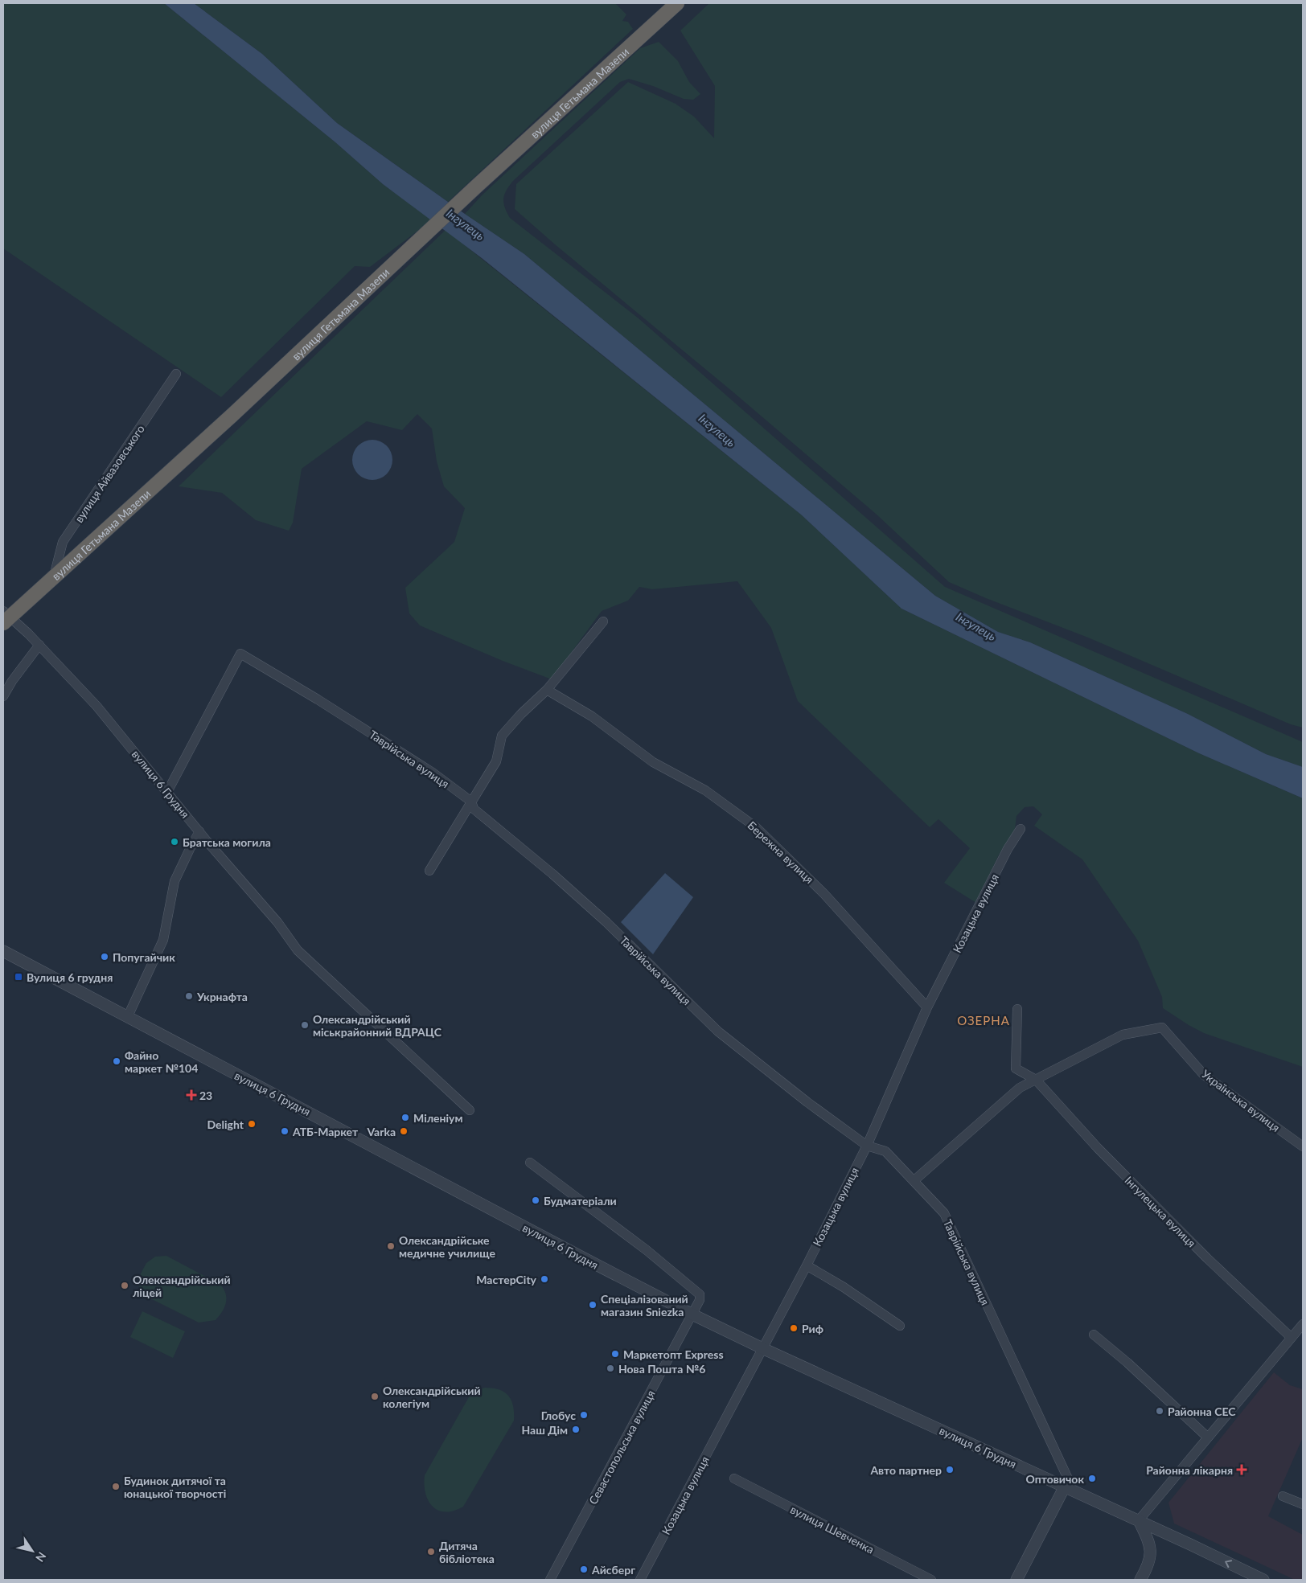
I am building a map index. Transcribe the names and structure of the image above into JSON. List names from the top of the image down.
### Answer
{
  "streets": {
    "highway": ["вулиця Гетьмана Мазепи"],
    "street": [
      "вулиця Айвазовського",
      "Таврійська вулиця",
      "вулиця 6 Грудня",
      "Бережна вулиця",
      "Козацька вулиця",
      "Українська вулиця",
      "Інгулецька вулиця",
      "Севастопольська вулиця",
      "вулиця Шевченка"
    ]
  },
  "crossings": [
    ["вулиця Гетьмана Мазепи", "вулиця Айвазовського"],
    ["вулиця Гетьмана Мазепи", "вулиця 6 Грудня"],
    ["Таврійська вулиця", "вулиця 6 Грудня"],
    ["Таврійська вулиця", "Козацька вулиця"],
    ["Таврійська вулиця", "Українська вулиця"],
    ["вулиця 6 Грудня", "Козацька вулиця"],
    ["вулиця 6 Грудня", "Севастопольська вулиця"],
    ["Бережна вулиця", "Козацька вулиця"],
    ["Українська вулиця", "Інгулецька вулиця"]
  ],
  "districts": ["ОЗЕРНА"],
  "water": ["Інгулець"],
  "places": {
    "other": [
      "Братська могила",
      "Попугайчик",
      "Укрнафта",
      "Олександрійський міськрайонний ВДРАЦС",
      "Файно маркет №104",
      "Міленіум",
      "Delight",
      "АТБ-Маркет",
      "Varka",
      "Будматеріали",
      "Олександрійське медичне училище",
      "МастерCity",
      "Олександрійський ліцей",
      "Спеціалізований магазин Sniezka",
      "Риф",
      "Маркетопт Express",
      "Нова Пошта №6",
      "Олександрійський колегіум",
      "Районна СЕС",
      "Глобус",
      "Наш Дім",
      "Авто партнер",
      "Оптовичок",
      "Будинок дитячої та юнацької творчості",
      "Дитяча бібліотека",
      "Айсберг"
    ],
    "transit": ["Вулиця 6 грудня"],
    "health": ["23", "Районна лікарня"]
  },
  "north": "bottom right"
}
